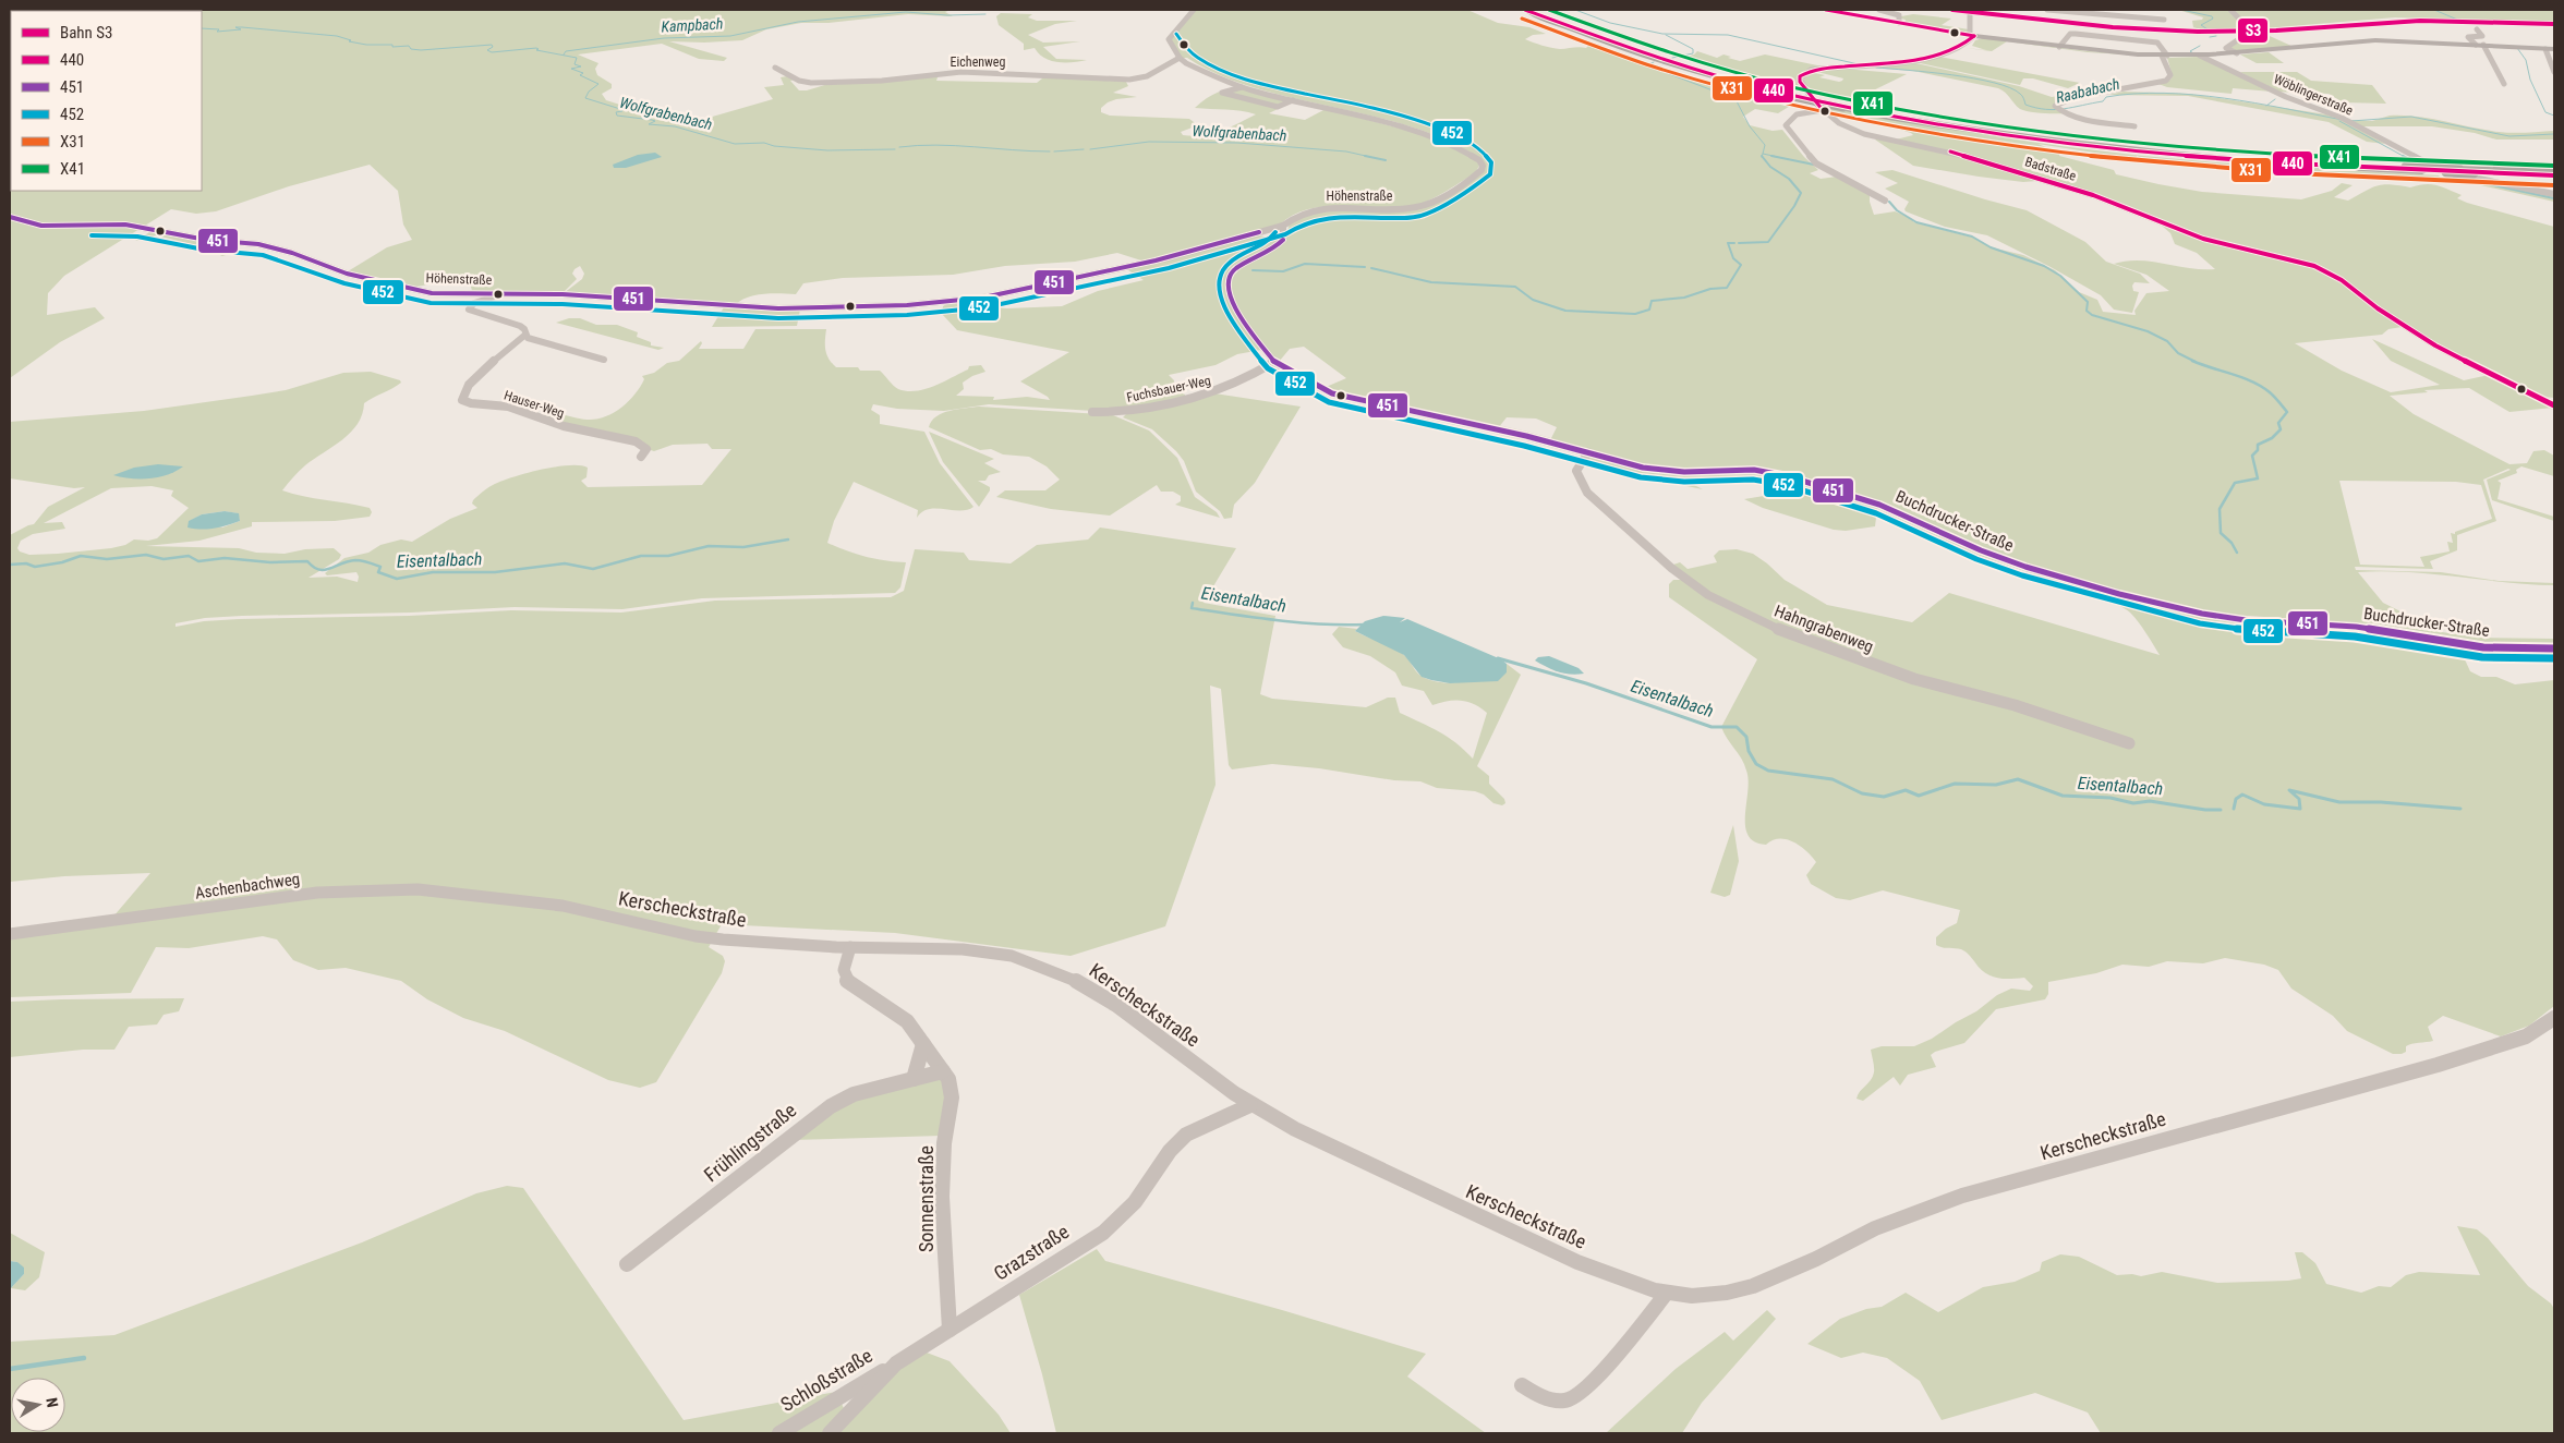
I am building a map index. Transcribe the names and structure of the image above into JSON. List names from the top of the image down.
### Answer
{
  "streets": {
    "street": [
      "Eichenweg",
      "Wöblingerstraße",
      "Badstraße",
      "Höhenstraße",
      "Fuchsbauer-Weg",
      "Hauser-Weg",
      "Buchdrucker-Straße",
      "Hahngrabenweg",
      "Aschenbachweg",
      "Kerscheckstraße",
      "Frühlingstraße",
      "Sonnenstraße",
      "Grazstraße",
      "Schloßstraße"
    ]
  },
  "crossings": [
    ["Eichenweg", "Höhenstraße"],
    ["Fuchsbauer-Weg", "Buchdrucker-Straße"],
    ["Buchdrucker-Straße", "Hahngrabenweg"],
    ["Aschenbachweg", "Kerscheckstraße"],
    ["Kerscheckstraße", "Grazstraße"],
    ["Frühlingstraße", "Sonnenstraße"],
    ["Sonnenstraße", "Grazstraße"],
    ["Grazstraße", "Schloßstraße"]
  ],
  "water": [
    "Kampbach",
    "Raababach",
    "Wolfgrabenbach",
    "Eisentalbach"
  ],
  "lines": [
    "rail line S3",
    "transit line 440",
    "transit line X41",
    "transit line X31",
    "transit line 452",
    "transit line 451"
  ],
  "legend": [
    "Bahn S3",
    "440",
    "451",
    "452",
    "X31",
    "X41"
  ],
  "north": "right"
}
